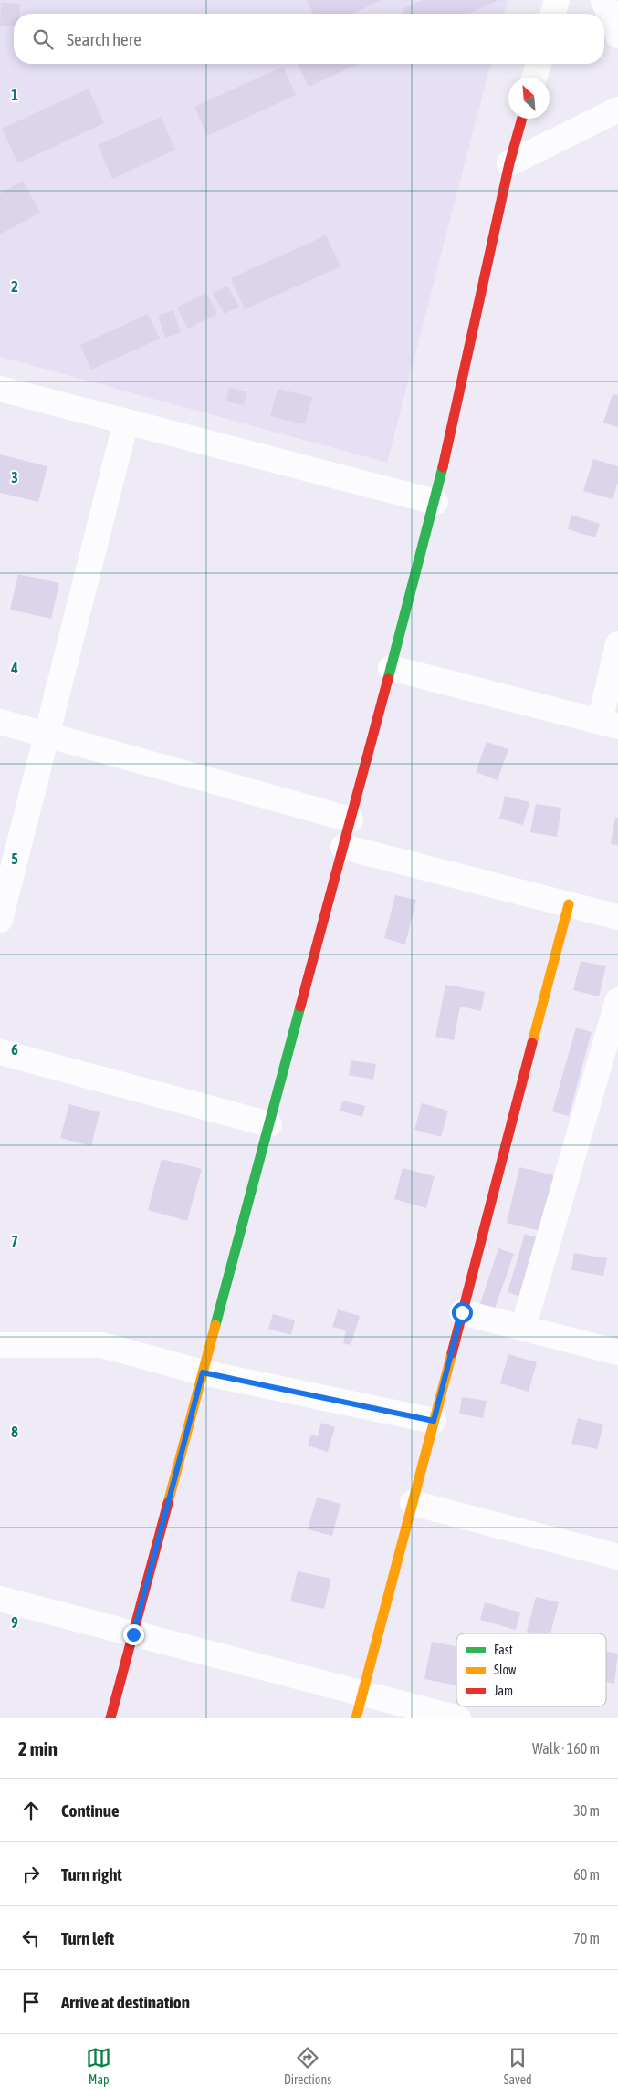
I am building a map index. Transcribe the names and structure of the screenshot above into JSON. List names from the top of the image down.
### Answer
{
  "legend": ["Fast", "Slow", "Jam"],
  "north": "top left",
  "page": {
    "search": "Search here",
    "heading": ["2 min", "Walk · 160 m"],
    "list": [
      ["Continue", "30 m"],
      ["Turn right", "60 m"],
      ["Turn left", "70 m"],
      "Arrive at destination"
    ],
    "nav": ["Map", "Directions", "Saved"]
  },
  "grid": {
    "rows": [
      "1",
      "2",
      "3",
      "4",
      "5",
      "6",
      "7",
      "8",
      "9"
    ]
  }
}
